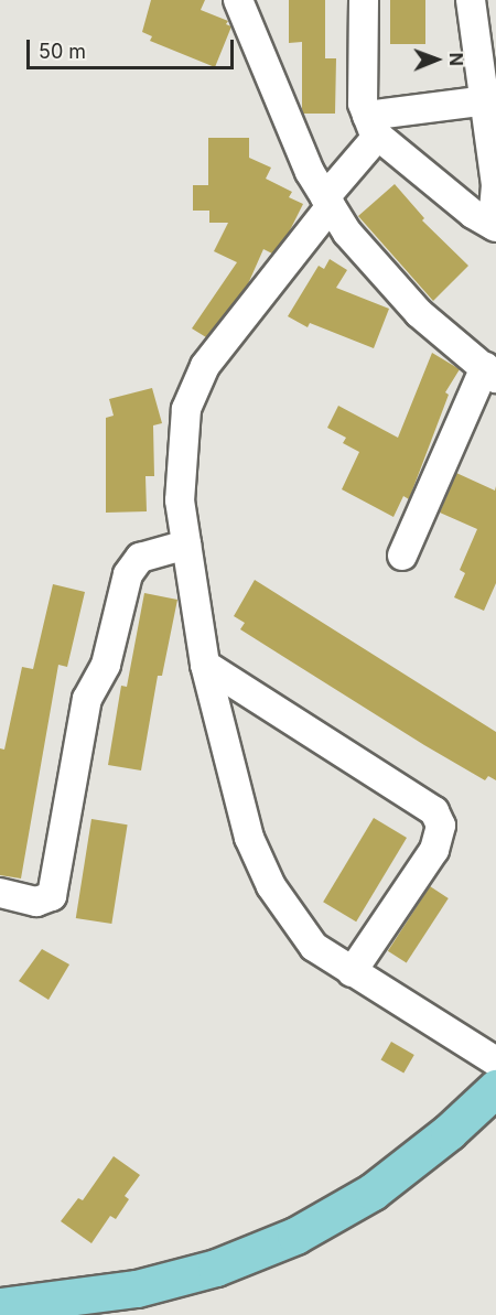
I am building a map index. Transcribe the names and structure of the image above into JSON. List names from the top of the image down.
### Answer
{
  "scale_bar": "50 m",
  "north": "right"
}
